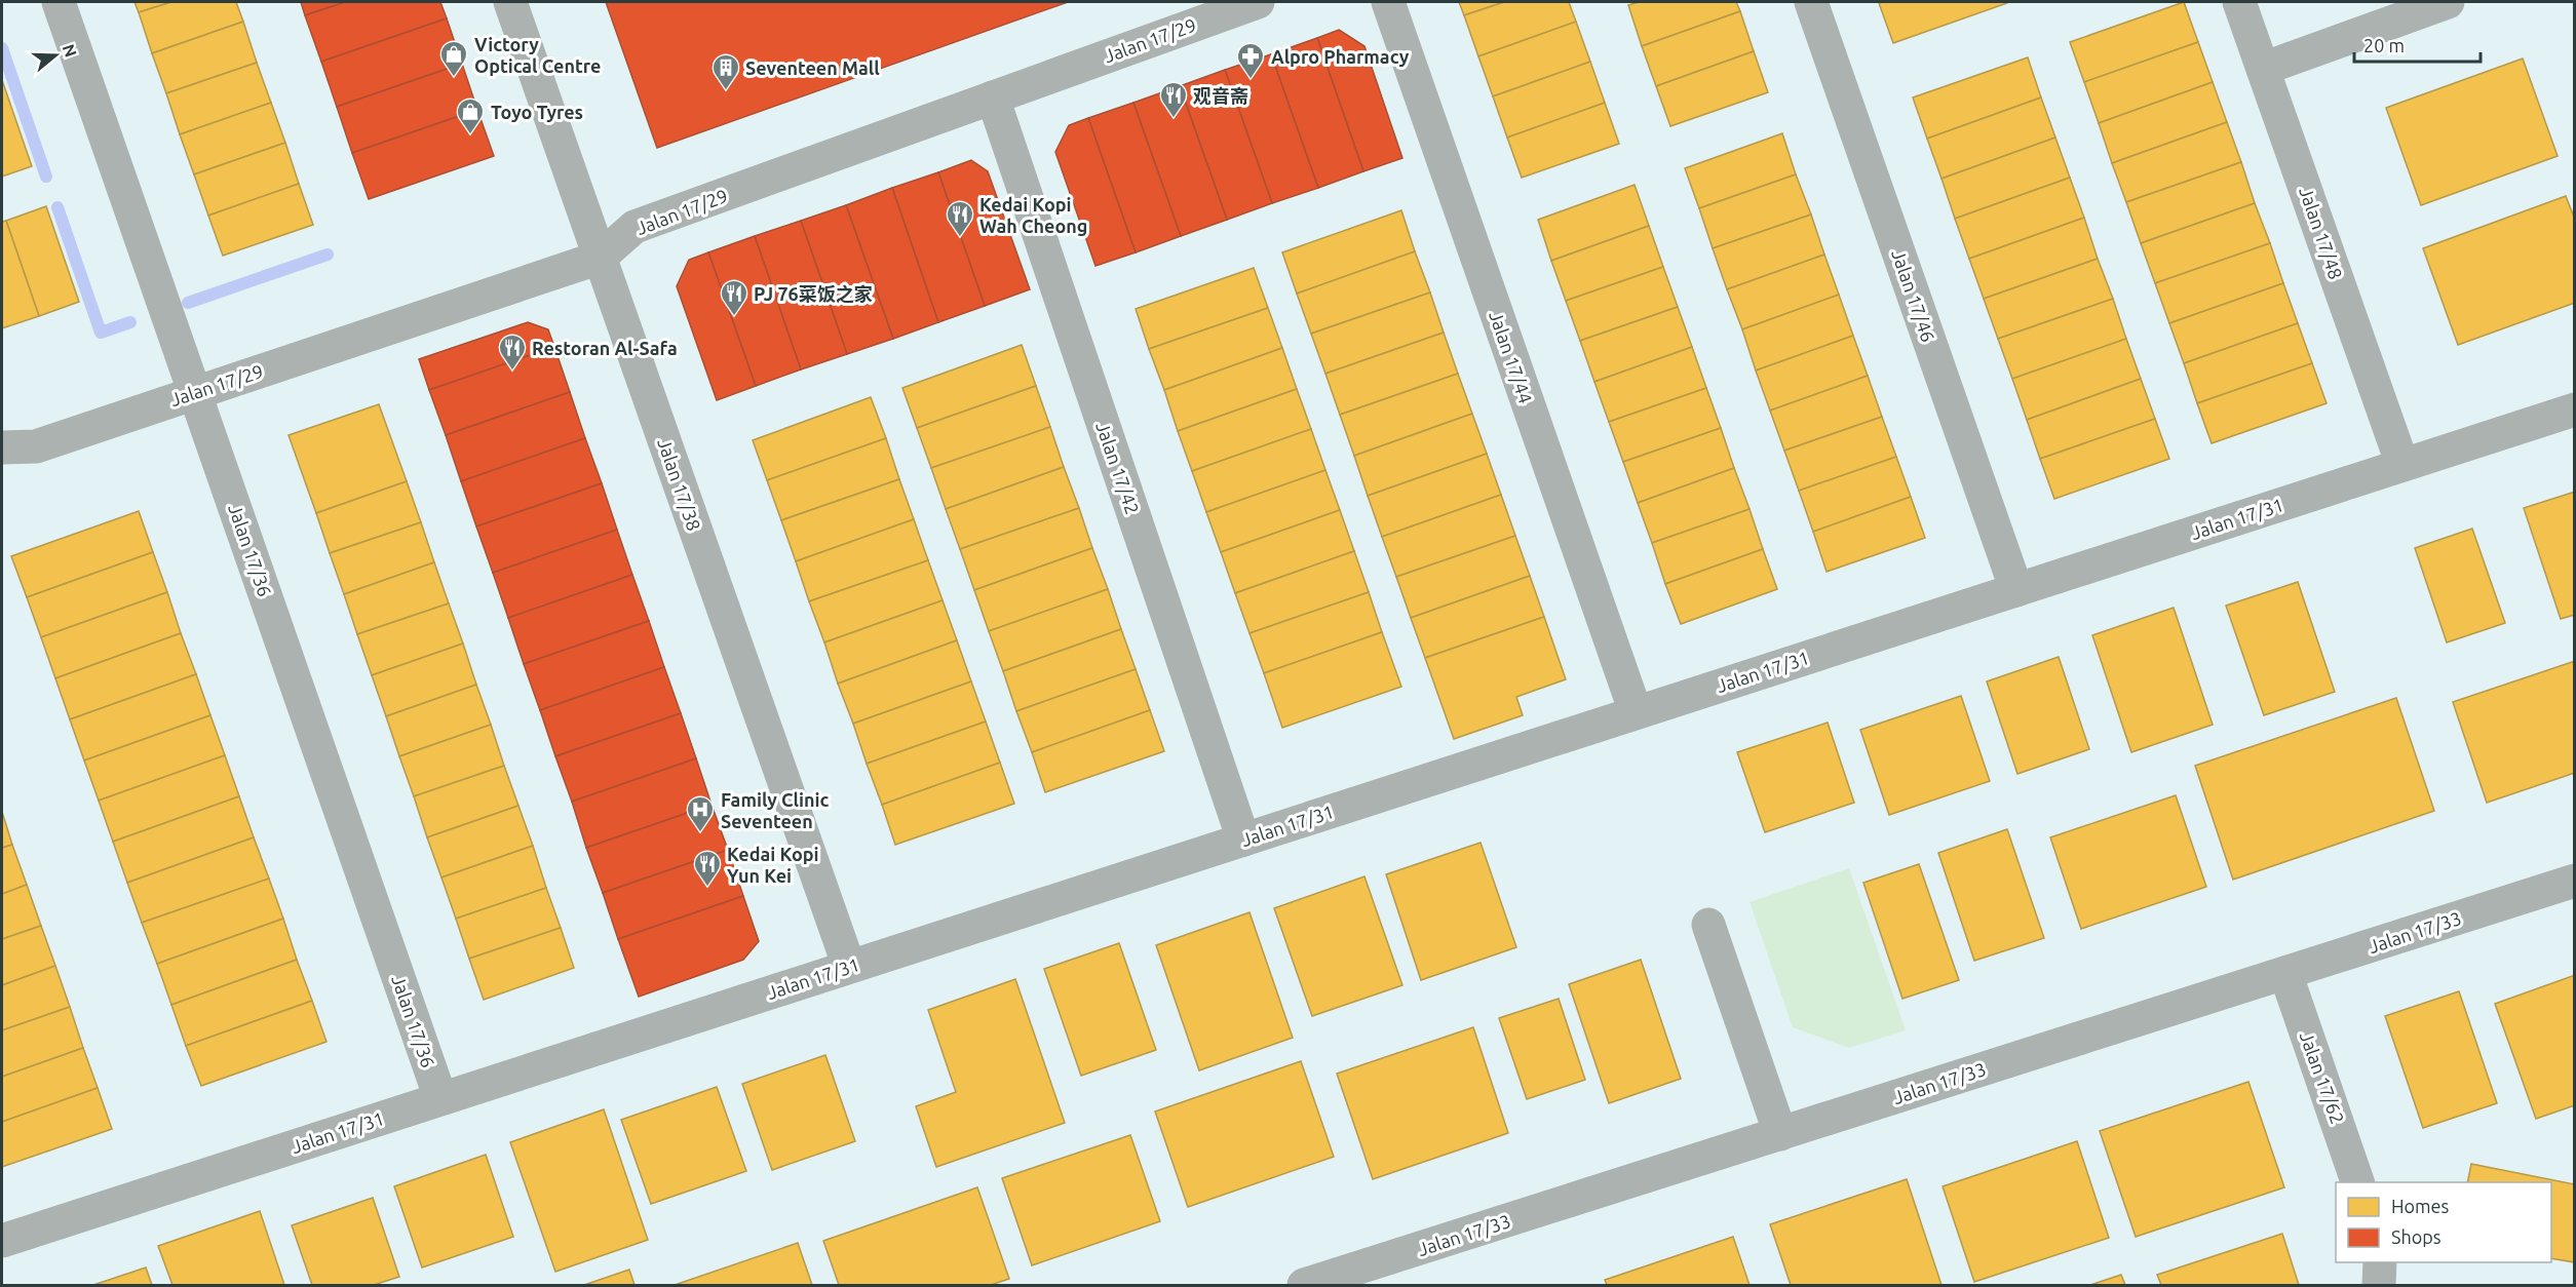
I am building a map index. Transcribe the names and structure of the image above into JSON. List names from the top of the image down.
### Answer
{
  "streets": {
    "street": [
      "Jalan 17/29",
      "Jalan 17/48",
      "Jalan 17/46",
      "Jalan 17/44",
      "Jalan 17/42",
      "Jalan 17/38",
      "Jalan 17/31",
      "Jalan 17/36",
      "Jalan 17/33",
      "Jalan 17/62"
    ]
  },
  "crossings": [
    ["Jalan 17/29", "Jalan 17/42"],
    ["Jalan 17/29", "Jalan 17/38"],
    ["Jalan 17/29", "Jalan 17/36"],
    ["Jalan 17/48", "Jalan 17/31"],
    ["Jalan 17/46", "Jalan 17/31"],
    ["Jalan 17/44", "Jalan 17/31"],
    ["Jalan 17/42", "Jalan 17/31"],
    ["Jalan 17/38", "Jalan 17/31"],
    ["Jalan 17/31", "Jalan 17/36"],
    ["Jalan 17/33", "Jalan 17/62"]
  ],
  "places": {
    "shop": ["Victory Optical Centre", "Toyo Tyres"],
    "pharmacy": ["Alpro Pharmacy"],
    "building": ["Seventeen Mall"],
    "restaurant": [
      "观音斋",
      "Kedai Kopi Wah Cheong",
      "PJ 76菜饭之家",
      "Restoran Al-Safa",
      "Kedai Kopi Yun Kei"
    ],
    "hospital": ["Family Clinic Seventeen"]
  },
  "legend": ["Homes", "Shops"],
  "scale_bar": "20 m",
  "north": "right"
}
